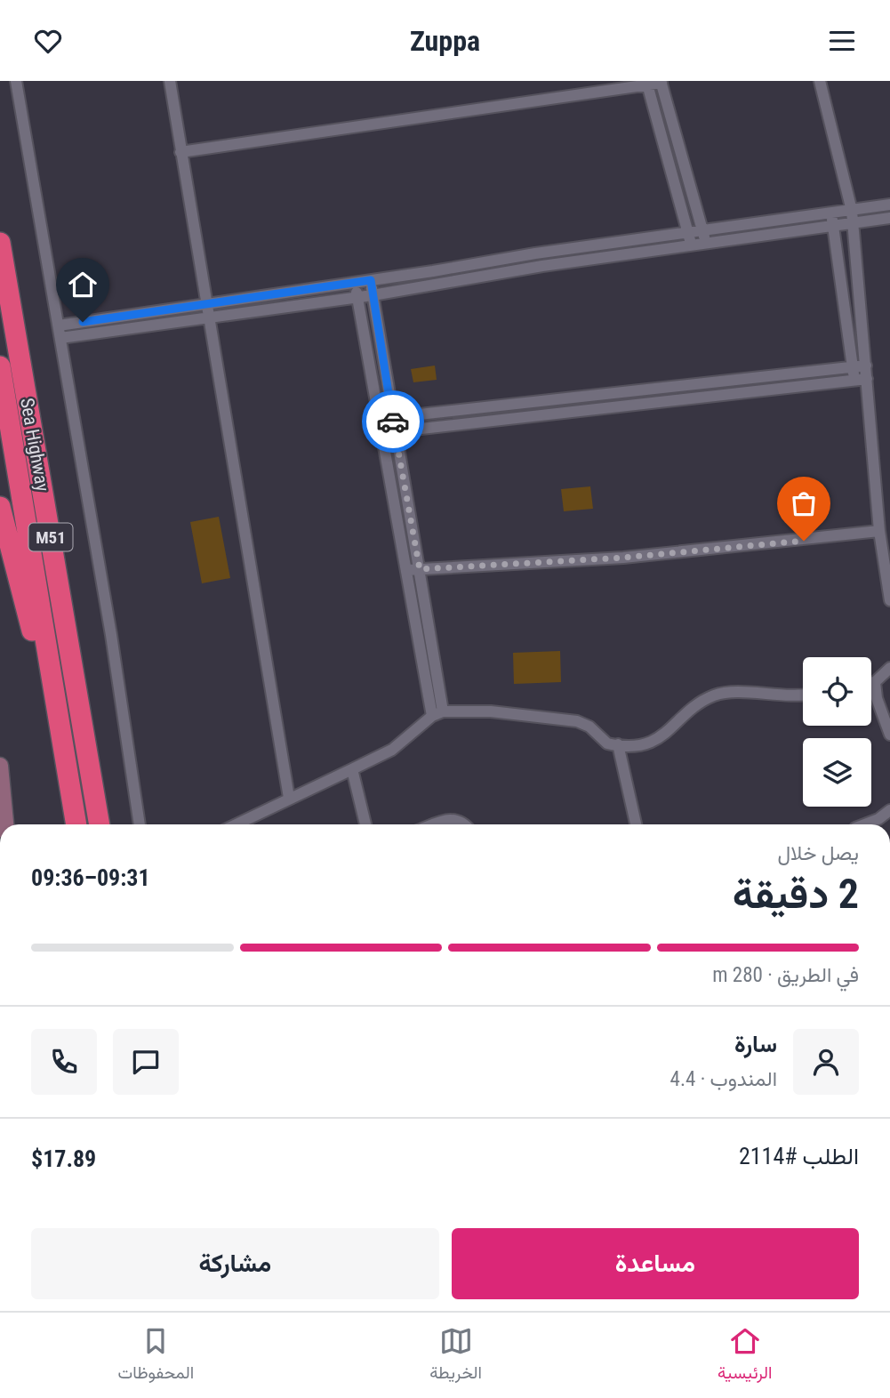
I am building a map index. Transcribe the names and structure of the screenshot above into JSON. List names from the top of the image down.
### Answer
{
  "streets": {
    "highway": ["Sea Highway", "M51"]
  },
  "page": {
    "header": "Zuppa",
    "heading": ["2 دقيقة", "يصل خلال", "09:31–09:36"],
    "panel": [
      "سارة",
      "المندوب · 4.4",
      "الطلب #2114",
      "$17.89"
    ],
    "bar": "في الطريق · 280 m",
    "buttons": ["مساعدة", "مشاركة"],
    "tabs": ["الرئيسية", "الخريطة", "المحفوظات"]
  }
}
